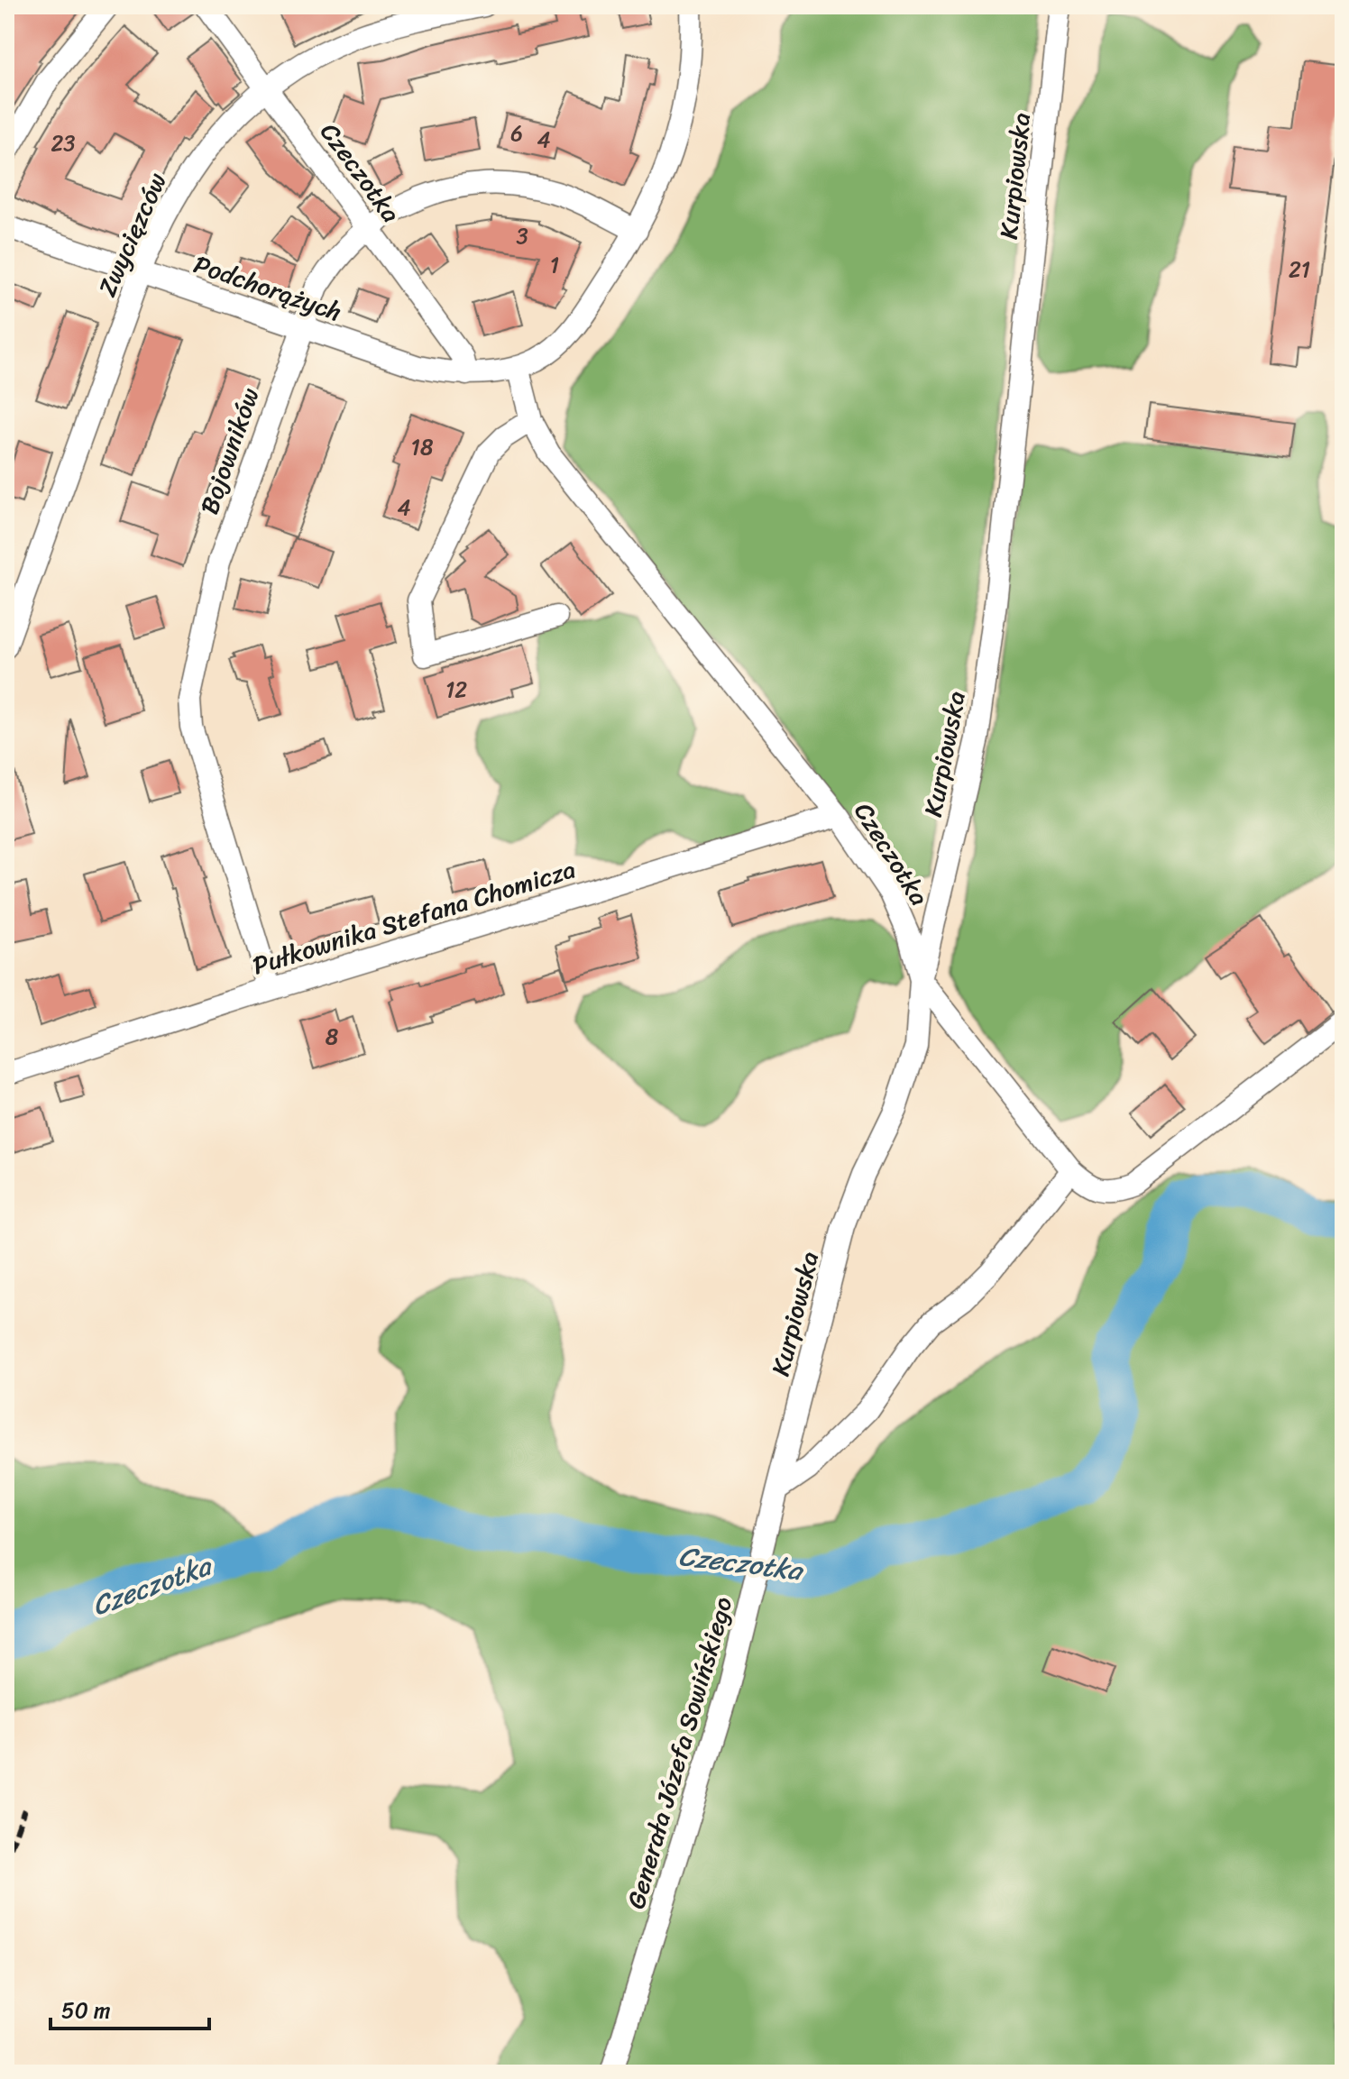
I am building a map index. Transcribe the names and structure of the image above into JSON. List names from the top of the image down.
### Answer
{
  "streets": {
    "street": [
      "Czeczotka",
      "Kurpiowska",
      "Zwycięzców",
      "Podchorążych",
      "Bojowników",
      "Pułkownika Stefana Chomicza",
      "Generała Józefa Sowińskiego"
    ]
  },
  "crossings": [
    ["Czeczotka", "Kurpiowska"],
    ["Czeczotka", "Zwycięzców"],
    ["Czeczotka", "Podchorążych"],
    ["Czeczotka", "Bojowników"],
    ["Czeczotka", "Pułkownika Stefana Chomicza"],
    ["Kurpiowska", "Generała Józefa Sowińskiego"],
    ["Zwycięzców", "Podchorążych"],
    ["Podchorążych", "Bojowników"],
    ["Bojowników", "Pułkownika Stefana Chomicza"]
  ],
  "water": ["Czeczotka"],
  "house_numbers": [
    "6",
    "4",
    "23",
    "3",
    "1",
    "21",
    "18",
    "4",
    "12",
    "8"
  ],
  "scale_bar": "50 m"
}
